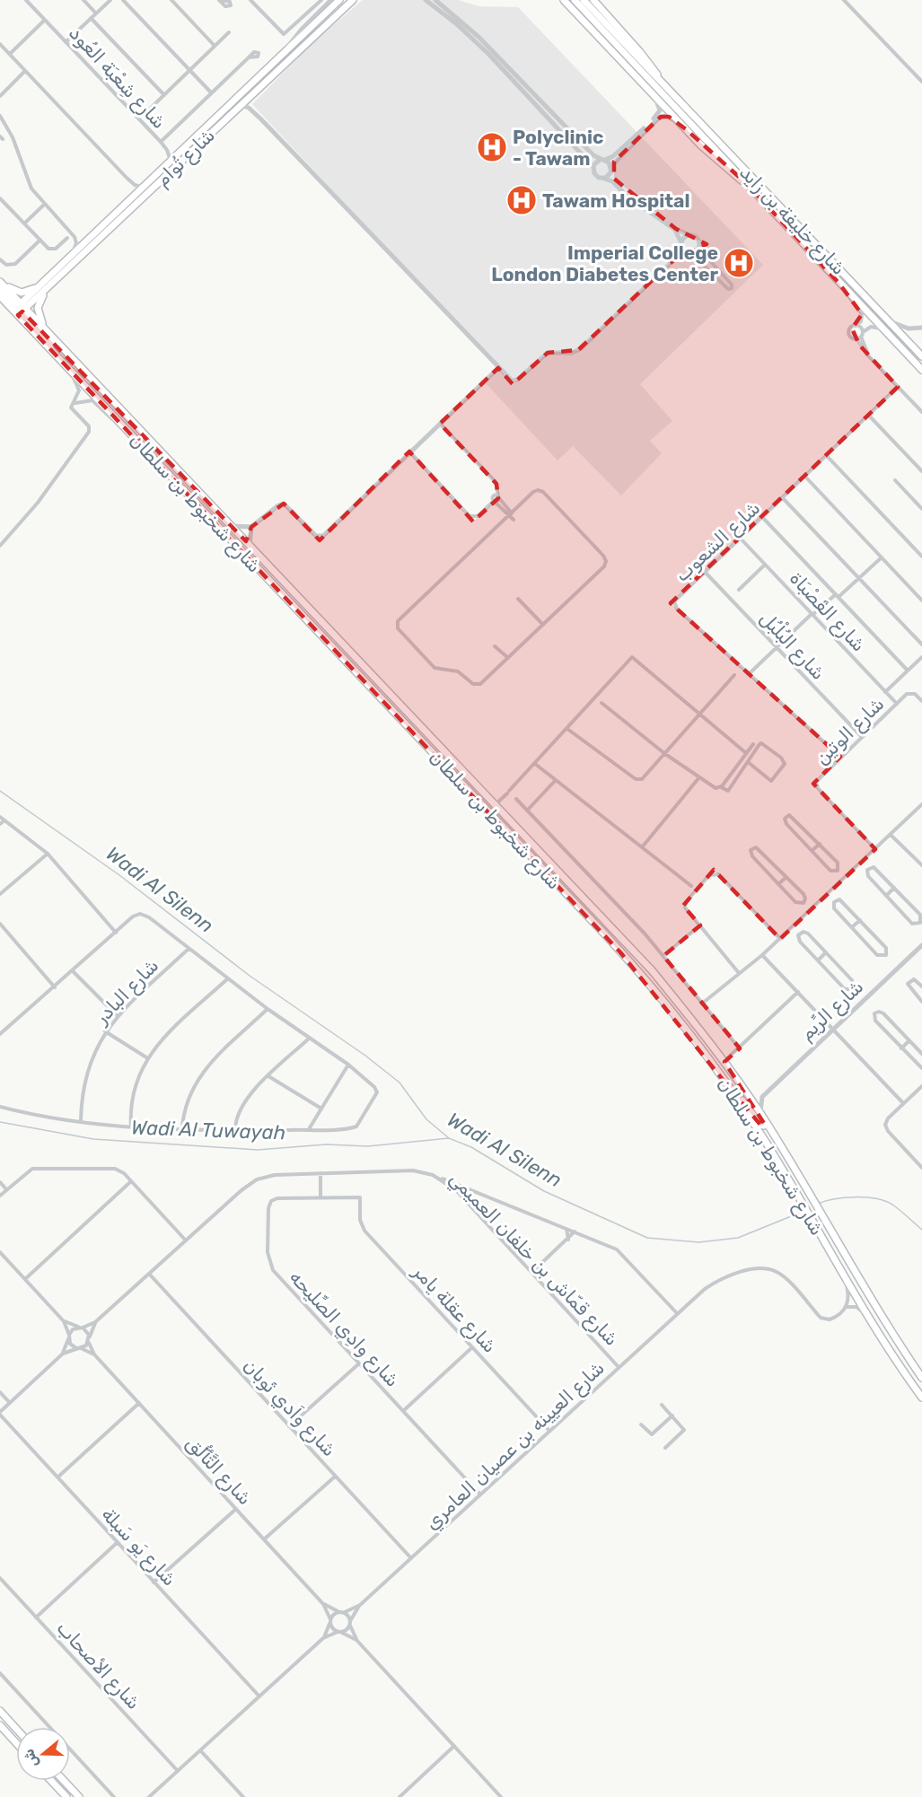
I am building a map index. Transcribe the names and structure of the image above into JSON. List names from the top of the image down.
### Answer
{
  "streets": {
    "main road": ["شارع تُوام", "شارع خليفة بن زايد", "شارع شخبوط بن سلطان"],
    "street": [
      "شارع شِعْبَة العُود",
      "شارع الشعوب",
      "شارع القَصْبَاة",
      "شارع البُلْبُل",
      "شارع الوتين",
      "شارع البادر",
      "شارع الرِّيم",
      "شارع قمّاش بن خلفان العميمي",
      "شارع عقلة يامر",
      "شارع وادِي الصِّليحه",
      "شارع واَدي ثَوبان",
      "شارع العيينه بن عصيان العامري",
      "شارع التَّألُّق",
      "شارع يَو سَبلة",
      "شارع الأصحاب"
    ]
  },
  "crossings": [
    ["شارع شِعْبَة العُود", "شارع تُوام"],
    ["شارع تُوام", "شارع شخبوط بن سلطان"],
    ["شارع الشعوب", "شارع القَصْبَاة"],
    ["شارع الشعوب", "شارع البُلْبُل"],
    ["شارع الشعوب", "شارع الوتين"],
    ["شارع القَصْبَاة", "شارع الوتين"],
    ["شارع البُلْبُل", "شارع الوتين"],
    ["شارع قمّاش بن خلفان العميمي", "شارع واَدي ثَوبان"],
    ["شارع قمّاش بن خلفان العميمي", "شارع العيينه بن عصيان العامري"],
    ["شارع قمّاش بن خلفان العميمي", "شارع التَّألُّق"],
    ["شارع عقلة يامر", "شارع وادِي الصِّليحه"],
    ["شارع عقلة يامر", "شارع العيينه بن عصيان العامري"],
    ["شارع وادِي الصِّليحه", "شارع العيينه بن عصيان العامري"],
    ["شارع واَدي ثَوبان", "شارع العيينه بن عصيان العامري"],
    ["شارع العيينه بن عصيان العامري", "شارع التَّألُّق"]
  ],
  "water": ["Wadi Al Silenn", "Wadi Al Tuwayah"],
  "places": {
    "hospital": ["Polyclinic - Tawam", "Tawam Hospital", "Imperial College London Diabetes Center"]
  },
  "north": "left"
}
